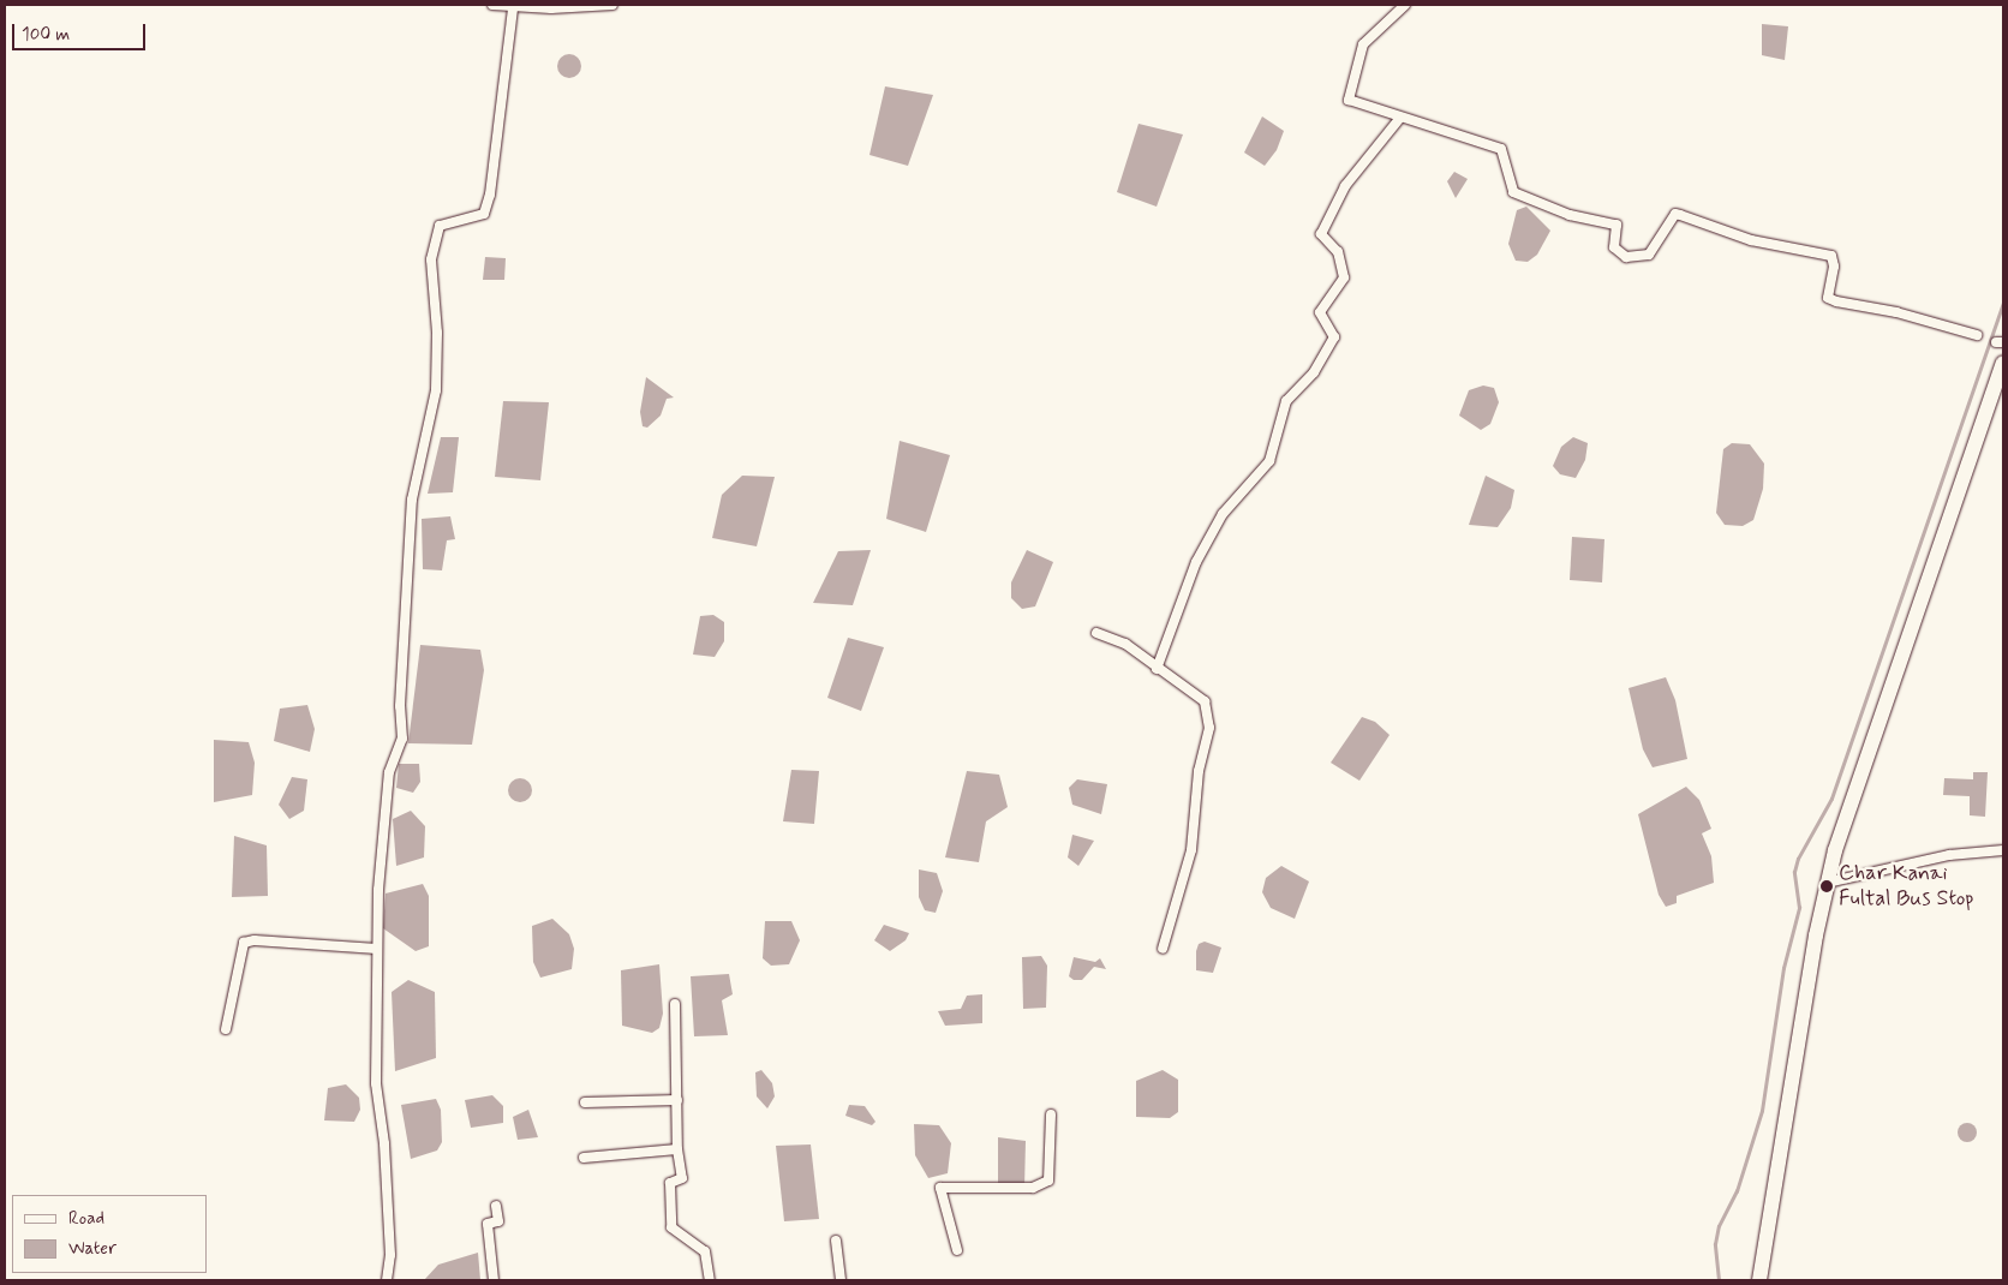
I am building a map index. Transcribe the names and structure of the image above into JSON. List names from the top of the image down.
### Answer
{
  "places": ["Char Kanai Fultal Bus Stop"],
  "legend": ["Road", "Water"],
  "scale_bar": "100 m"
}
